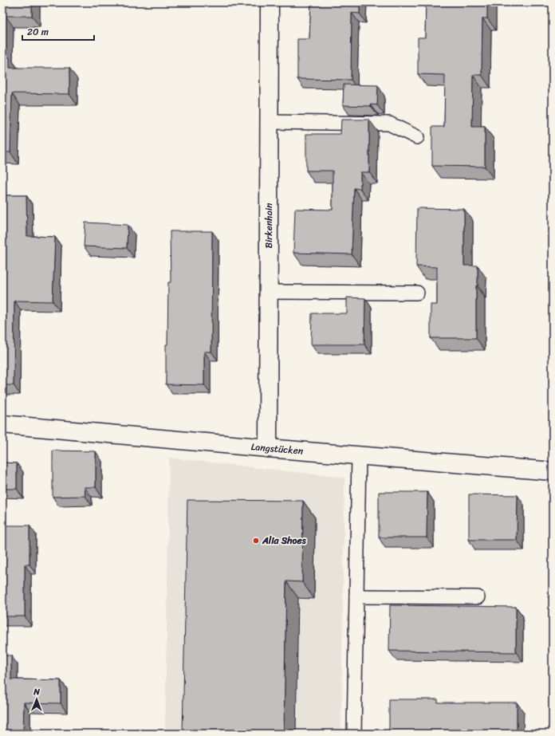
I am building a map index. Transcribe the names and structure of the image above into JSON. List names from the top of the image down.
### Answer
{
  "streets": {
    "street": ["Birkenhain", "Langstücken"]
  },
  "crossings": [
    ["Birkenhain", "Langstücken"]
  ],
  "places": ["Alia Shoes"],
  "scale_bar": "20 m",
  "north": "top"
}
